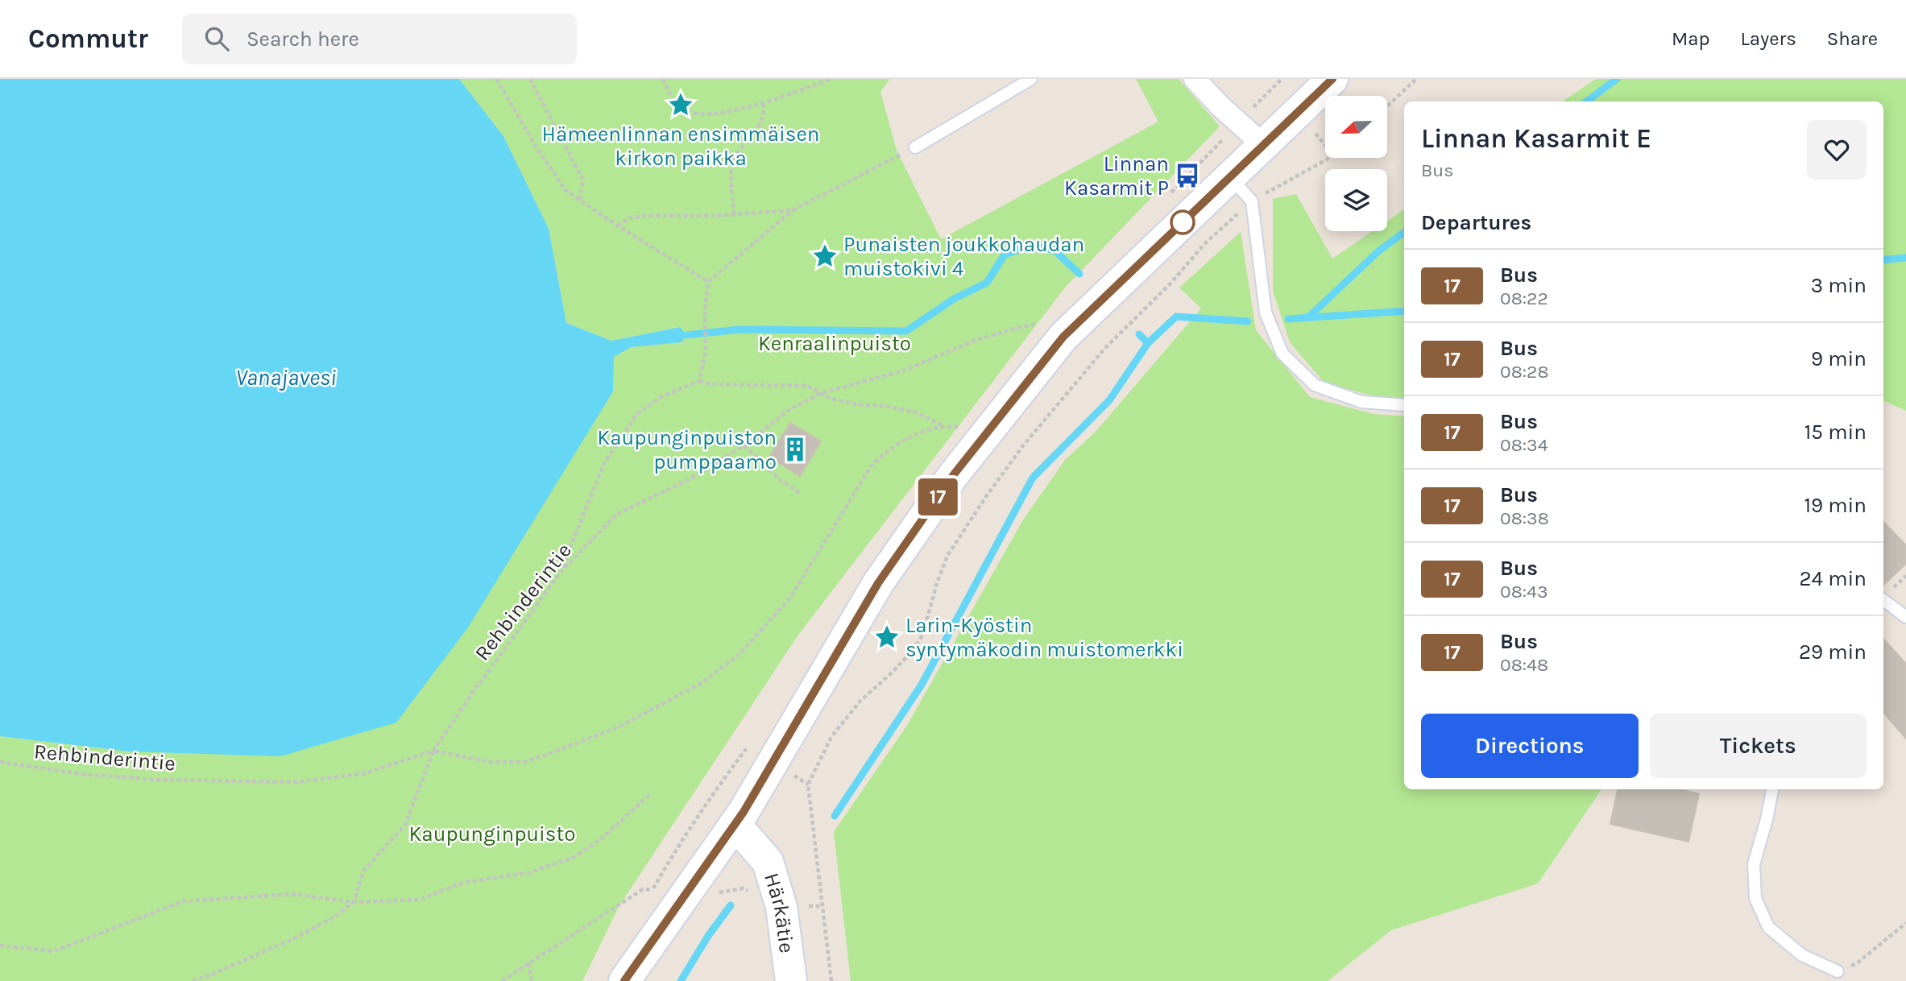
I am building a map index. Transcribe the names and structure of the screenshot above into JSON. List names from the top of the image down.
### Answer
{
  "streets": {
    "main road": ["Härkätie"],
    "path": ["Rehbinderintie"]
  },
  "water": ["Vanajavesi"],
  "parks": ["Kenraalinpuisto", "Kaupunginpuisto"],
  "places": {
    "place": ["Hämeenlinnan ensimmäisen kirkon paikka", "Punaisten joukkohaudan muistokivi 4", "Larin-Kyöstin syntymäkodin muistomerkki"],
    "bus stop": ["Linnan Kasarmit P"],
    "building": ["Kaupunginpuiston pumppaamo"]
  },
  "lines": ["bus line 17"],
  "north": "left",
  "page": {
    "header": "Commutr",
    "search": "Search here",
    "nav": ["Map", "Layers", "Share"],
    "on_map": "17",
    "heading": [
      ["Linnan Kasarmit E", "Bus"],
      "Departures"
    ],
    "list": [
      {
        "mark": "17",
        "name": "Bus",
        "note": "08:22",
        "value": "3 min"
      },
      {
        "mark": "17",
        "name": "Bus",
        "note": "08:28",
        "value": "9 min"
      },
      {
        "mark": "17",
        "name": "Bus",
        "note": "08:34",
        "value": "15 min"
      },
      {
        "mark": "17",
        "name": "Bus",
        "note": "08:38",
        "value": "19 min"
      },
      {
        "mark": "17",
        "name": "Bus",
        "note": "08:43",
        "value": "24 min"
      },
      {
        "mark": "17",
        "name": "Bus",
        "note": "08:48",
        "value": "29 min"
      }
    ],
    "buttons": ["Directions", "Tickets"]
  }
}
